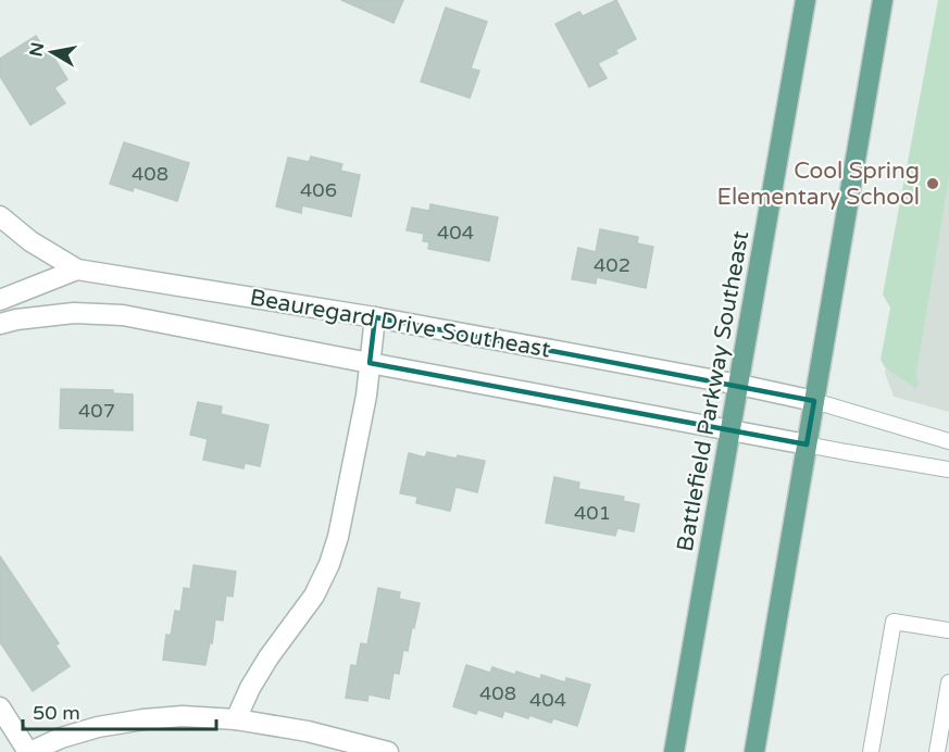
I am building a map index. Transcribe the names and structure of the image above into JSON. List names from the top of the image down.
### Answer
{
  "streets": {
    "main road": ["Battlefield Parkway Southeast"],
    "street": ["Beauregard Drive Southeast"]
  },
  "crossings": [
    ["Beauregard Drive Southeast", "Battlefield Parkway Southeast"]
  ],
  "places": ["Cool Spring Elementary School"],
  "house_numbers": [
    "408",
    "406",
    "404",
    "402",
    "407",
    "401",
    "408",
    "404"
  ],
  "scale_bar": "50 m",
  "north": "left"
}
